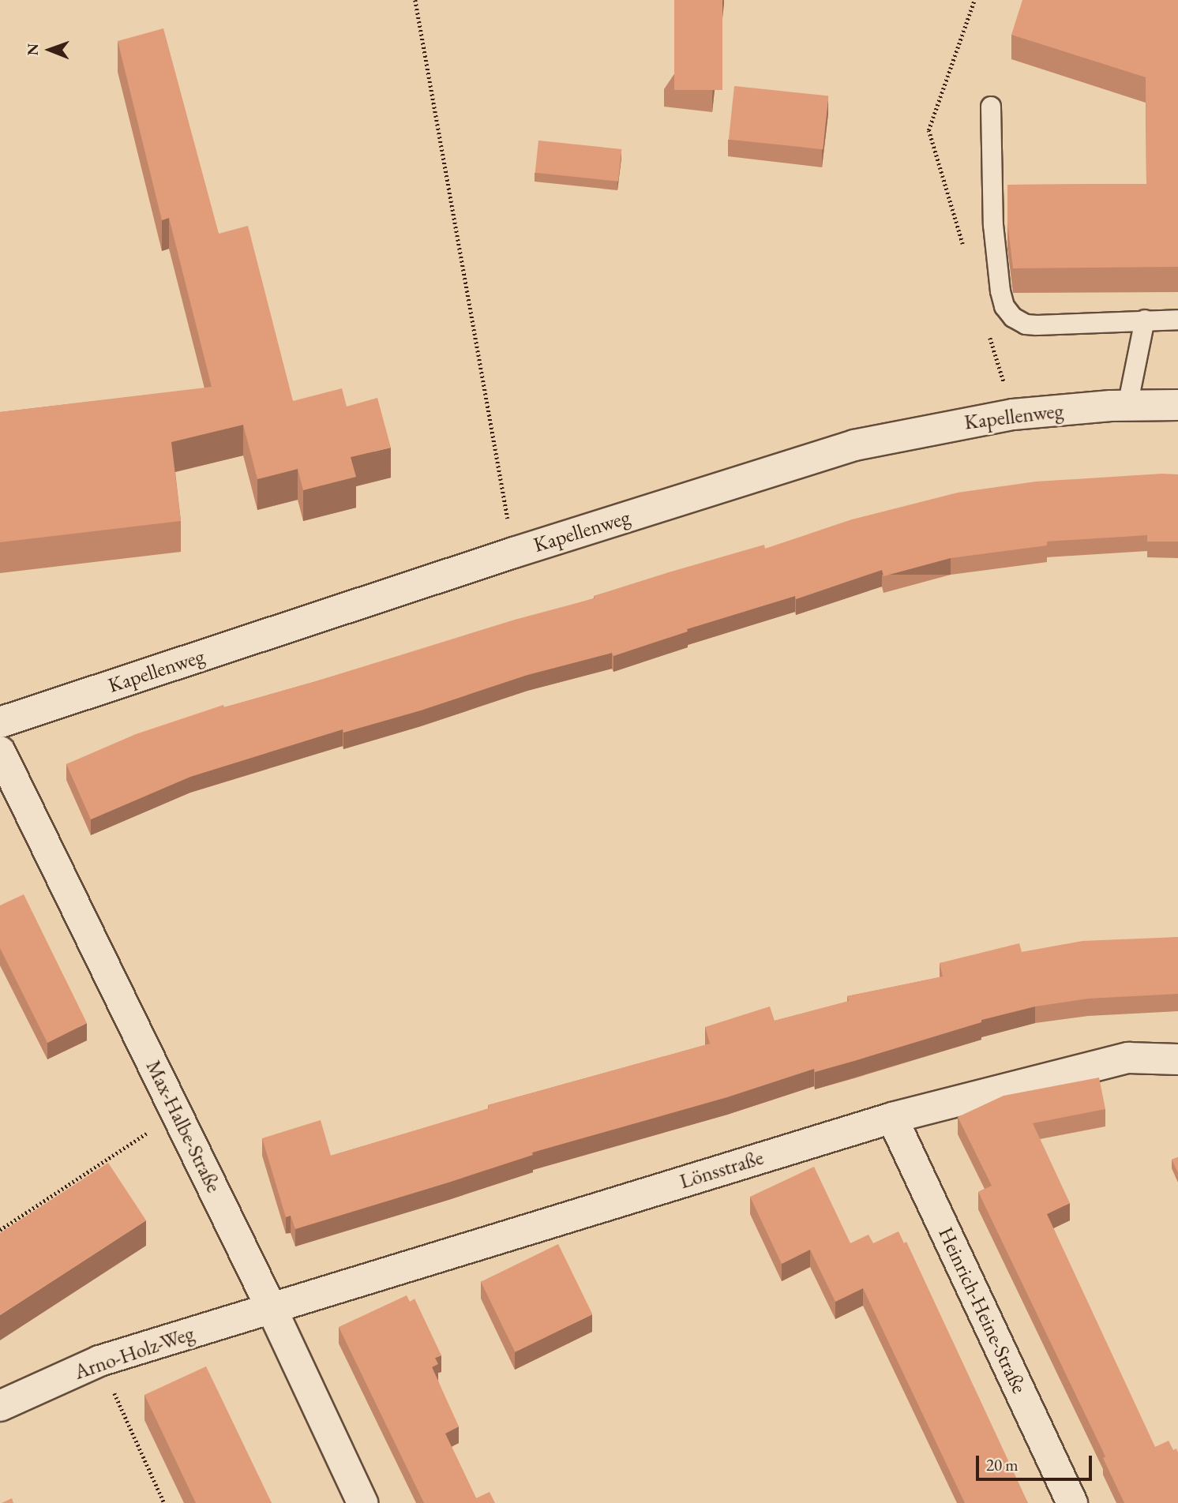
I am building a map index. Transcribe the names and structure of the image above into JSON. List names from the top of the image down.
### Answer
{
  "streets": {
    "street": [
      "Kapellenweg",
      "Max-Halbe-Straße",
      "Lönsstraße",
      "Heinrich-Heine-Straße",
      "Arno-Holz-Weg"
    ]
  },
  "crossings": [
    ["Max-Halbe-Straße", "Lönsstraße"],
    ["Max-Halbe-Straße", "Arno-Holz-Weg"],
    ["Lönsstraße", "Heinrich-Heine-Straße"],
    ["Lönsstraße", "Arno-Holz-Weg"]
  ],
  "scale_bar": "20 m",
  "north": "left"
}
